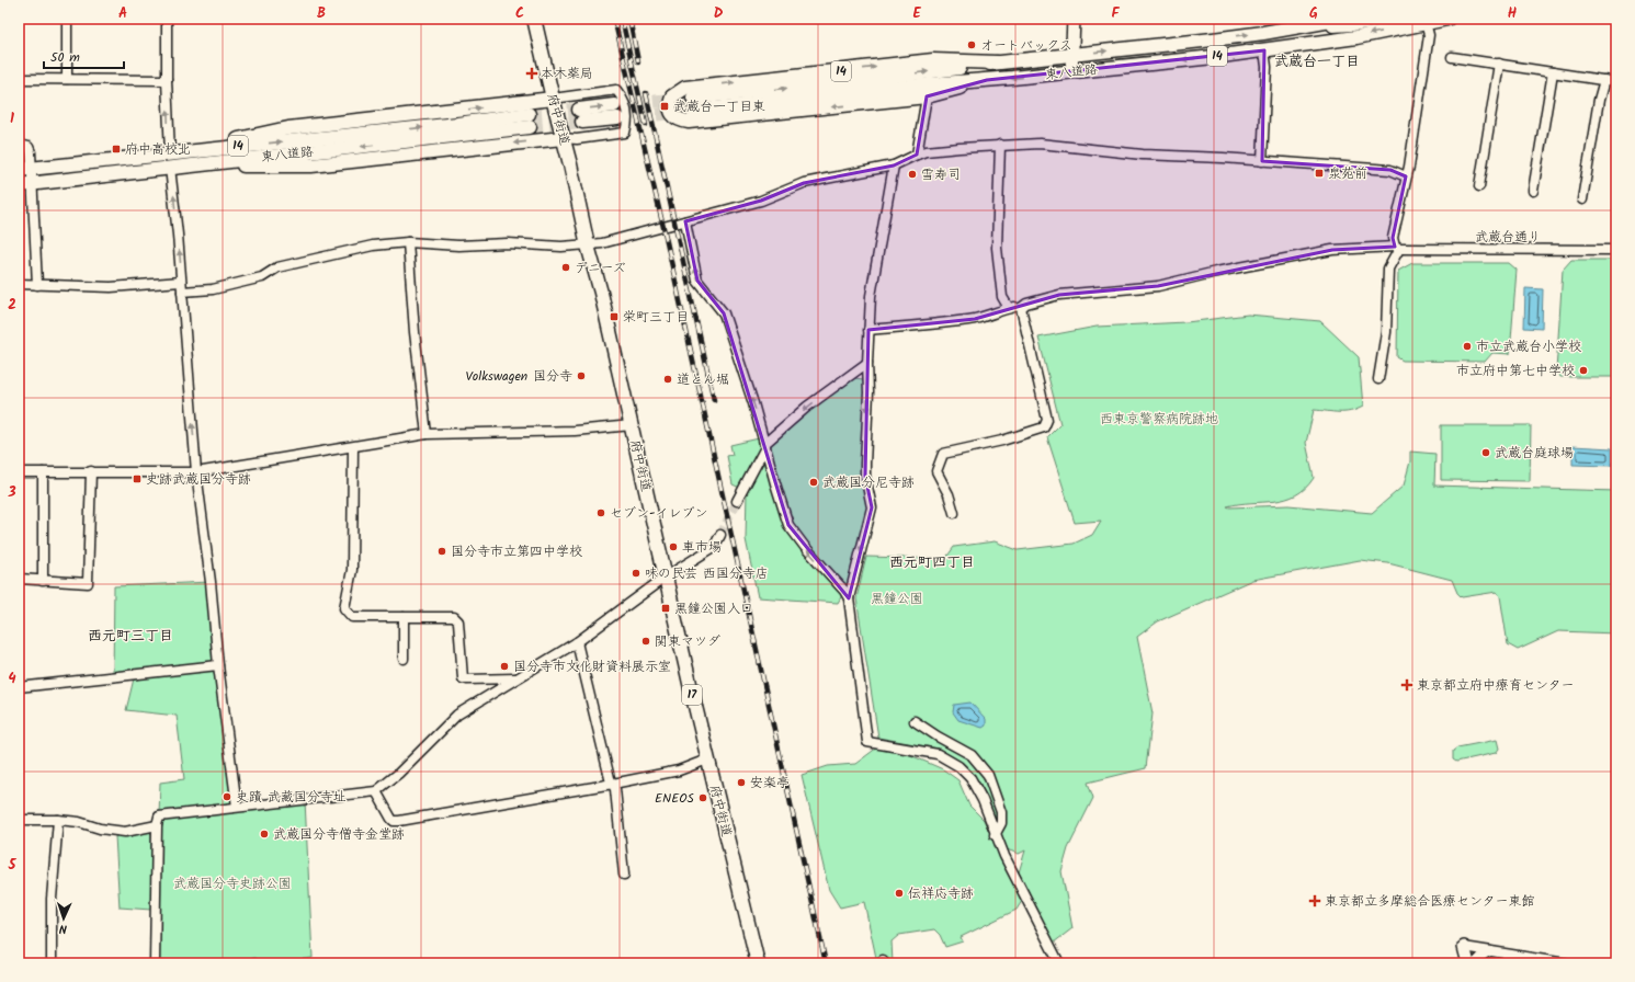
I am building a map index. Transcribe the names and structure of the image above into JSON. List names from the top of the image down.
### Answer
{
  "streets": {
    "main road": [
      "14",
      "東八道路",
      "府中街道",
      "17"
    ],
    "street": ["武蔵台通り"]
  },
  "crossings": [
    ["14", "東八道路"],
    ["14", "府中街道"]
  ],
  "districts": ["武蔵台一丁目", "西元町四丁目", "西元町三丁目"],
  "parks": ["西東京警察病院跡地", "黒鐘公園", "武蔵国分寺史跡公園"],
  "places": {
    "other": [
      "オートバックス",
      "雪寿司",
      "デニーズ",
      "市立武蔵台小学校",
      "市立府中第七中学校",
      "Volkswagen 国分寺",
      "道とん堀",
      "武蔵台庭球場",
      "武蔵国分尼寺跡",
      "セブン-イレブン",
      "車市場",
      "国分寺市立第四中学校",
      "味の民芸 西国分寺店",
      "関東マツダ",
      "国分寺市文化財資料展示室",
      "安楽亭",
      "史蹟 武藏国分寺址",
      "ENEOS",
      "武蔵国分寺僧寺金堂跡",
      "伝祥応寺跡"
    ],
    "health": ["本木薬局", "東京都立府中療育センター", "東京都立多摩総合医療センター東館"],
    "transit": [
      "武蔵台一丁目東",
      "府中高校北",
      "泉苑前",
      "栄町三丁目",
      "史跡武蔵国分寺跡",
      "黒鐘公園入口"
    ]
  },
  "scale_bar": "50 m",
  "north": "bottom",
  "grid": {
    "columns": [
      "A",
      "B",
      "C",
      "D",
      "E",
      "F",
      "G",
      "H"
    ],
    "rows": [
      "1",
      "2",
      "3",
      "4",
      "5"
    ]
  }
}
